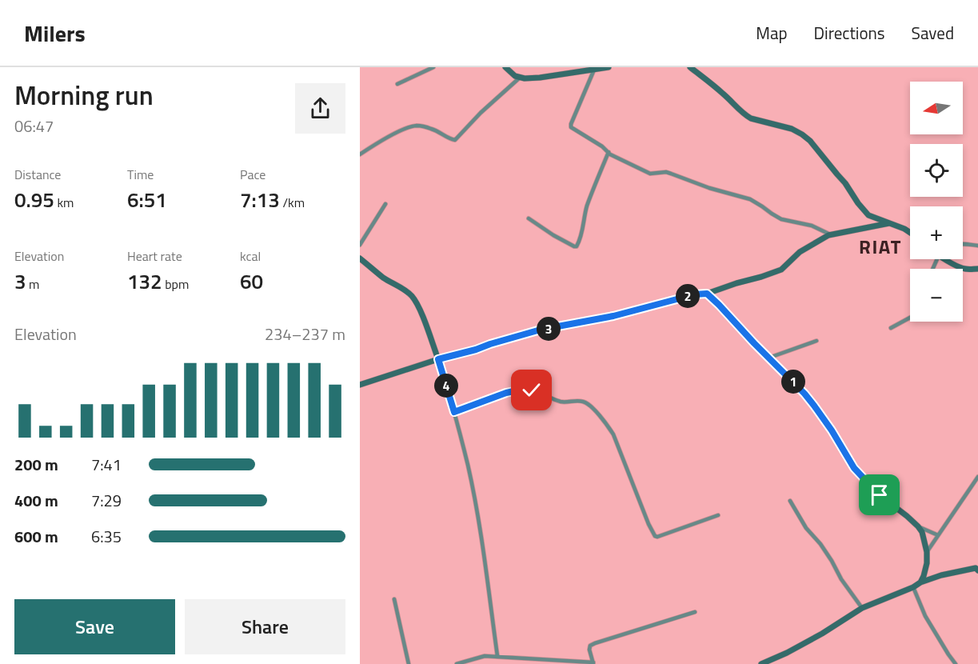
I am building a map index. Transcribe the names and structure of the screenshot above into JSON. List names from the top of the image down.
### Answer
{
  "districts": ["RIAT"],
  "north": "left",
  "page": {
    "header": "Milers",
    "nav": ["Map", "Directions", "Saved"],
    "heading": ["Morning run", "06:47"],
    "map_buttons": ["+", "−"],
    "stats": [
      ["Distance", "0.95 km"],
      ["Time", "6:51"],
      ["Pace", "7:13 /km"],
      ["Elevation", "3 m"],
      ["Heart rate", "132 bpm"],
      ["kcal", "60"]
    ],
    "pins": [
      "2",
      "3",
      "1",
      "4"
    ],
    "chart": ["Elevation", "234–237 m"],
    "list": [
      {
        "name": "200 m",
        "note": "7:41"
      },
      {
        "name": "400 m",
        "note": "7:29"
      },
      {
        "name": "600 m",
        "note": "6:35"
      }
    ],
    "buttons": ["Save", "Share"]
  }
}
